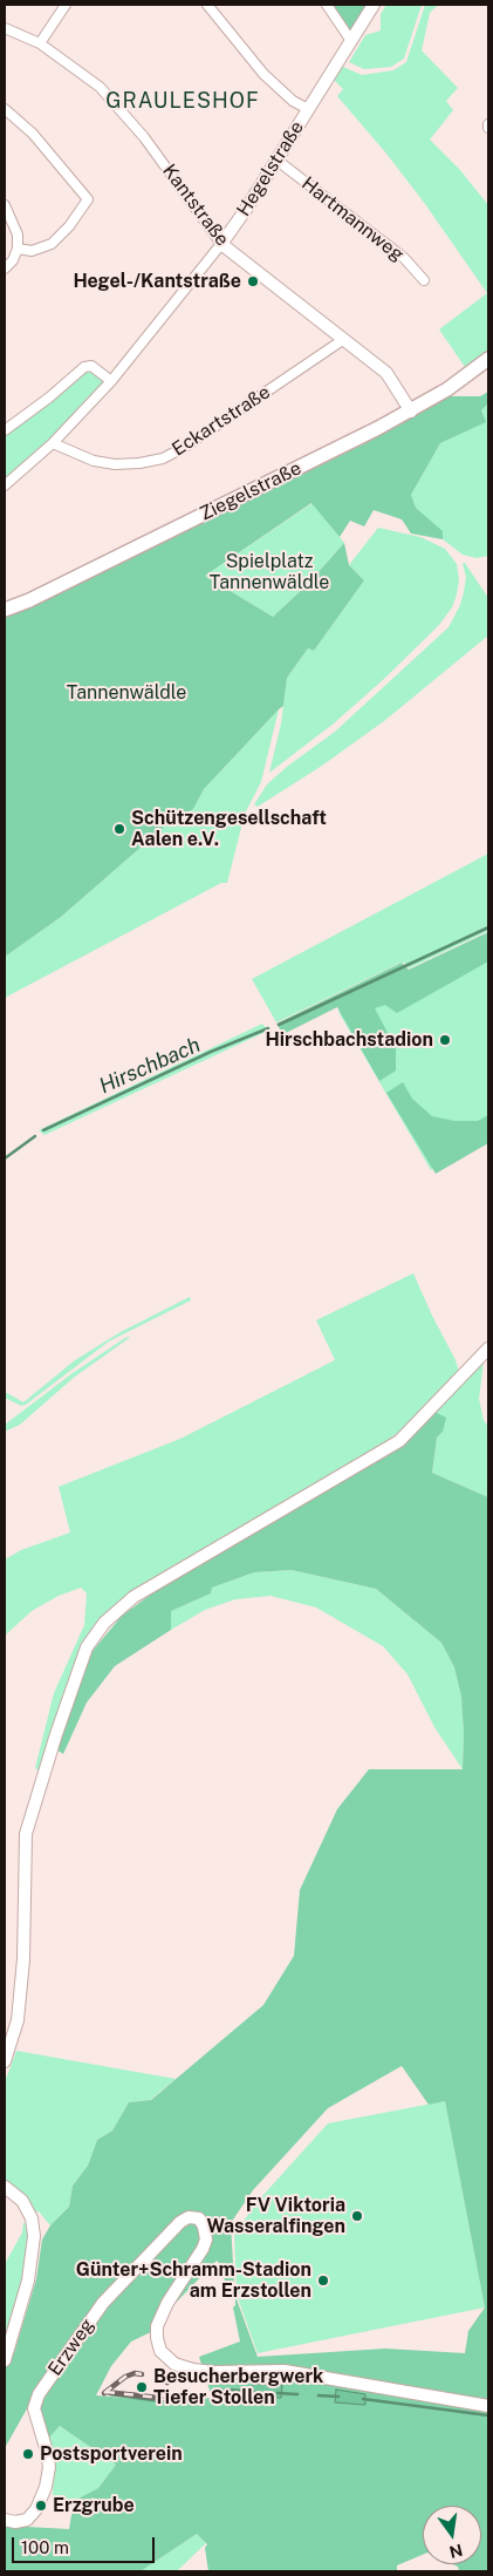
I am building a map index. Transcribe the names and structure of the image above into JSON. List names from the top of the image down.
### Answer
{
  "streets": {
    "main road": ["Ziegelstraße"],
    "street": [
      "Hegelstraße",
      "Kantstraße",
      "Hartmannweg",
      "Eckartstraße",
      "Erzweg"
    ]
  },
  "crossings": [
    ["Hegelstraße", "Kantstraße"],
    ["Hegelstraße", "Hartmannweg"],
    ["Hegelstraße", "Eckartstraße"],
    ["Kantstraße", "Eckartstraße"],
    ["Kantstraße", "Ziegelstraße"]
  ],
  "districts": ["GRAULESHOF"],
  "water": ["Hirschbach"],
  "parks": ["Spielplatz Tannenwäldle", "Tannenwäldle"],
  "places": [
    "Hegel-/Kantstraße",
    "Schützengesellschaft Aalen e.V.",
    "Hirschbachstadion",
    "FV Viktoria Wasseralfingen",
    "Günter+Schramm-Stadion am Erzstollen",
    "Besucherbergwerk Tiefer Stollen",
    "Postsportverein",
    "Erzgrube"
  ],
  "scale_bar": "100 m",
  "north": "bottom"
}
